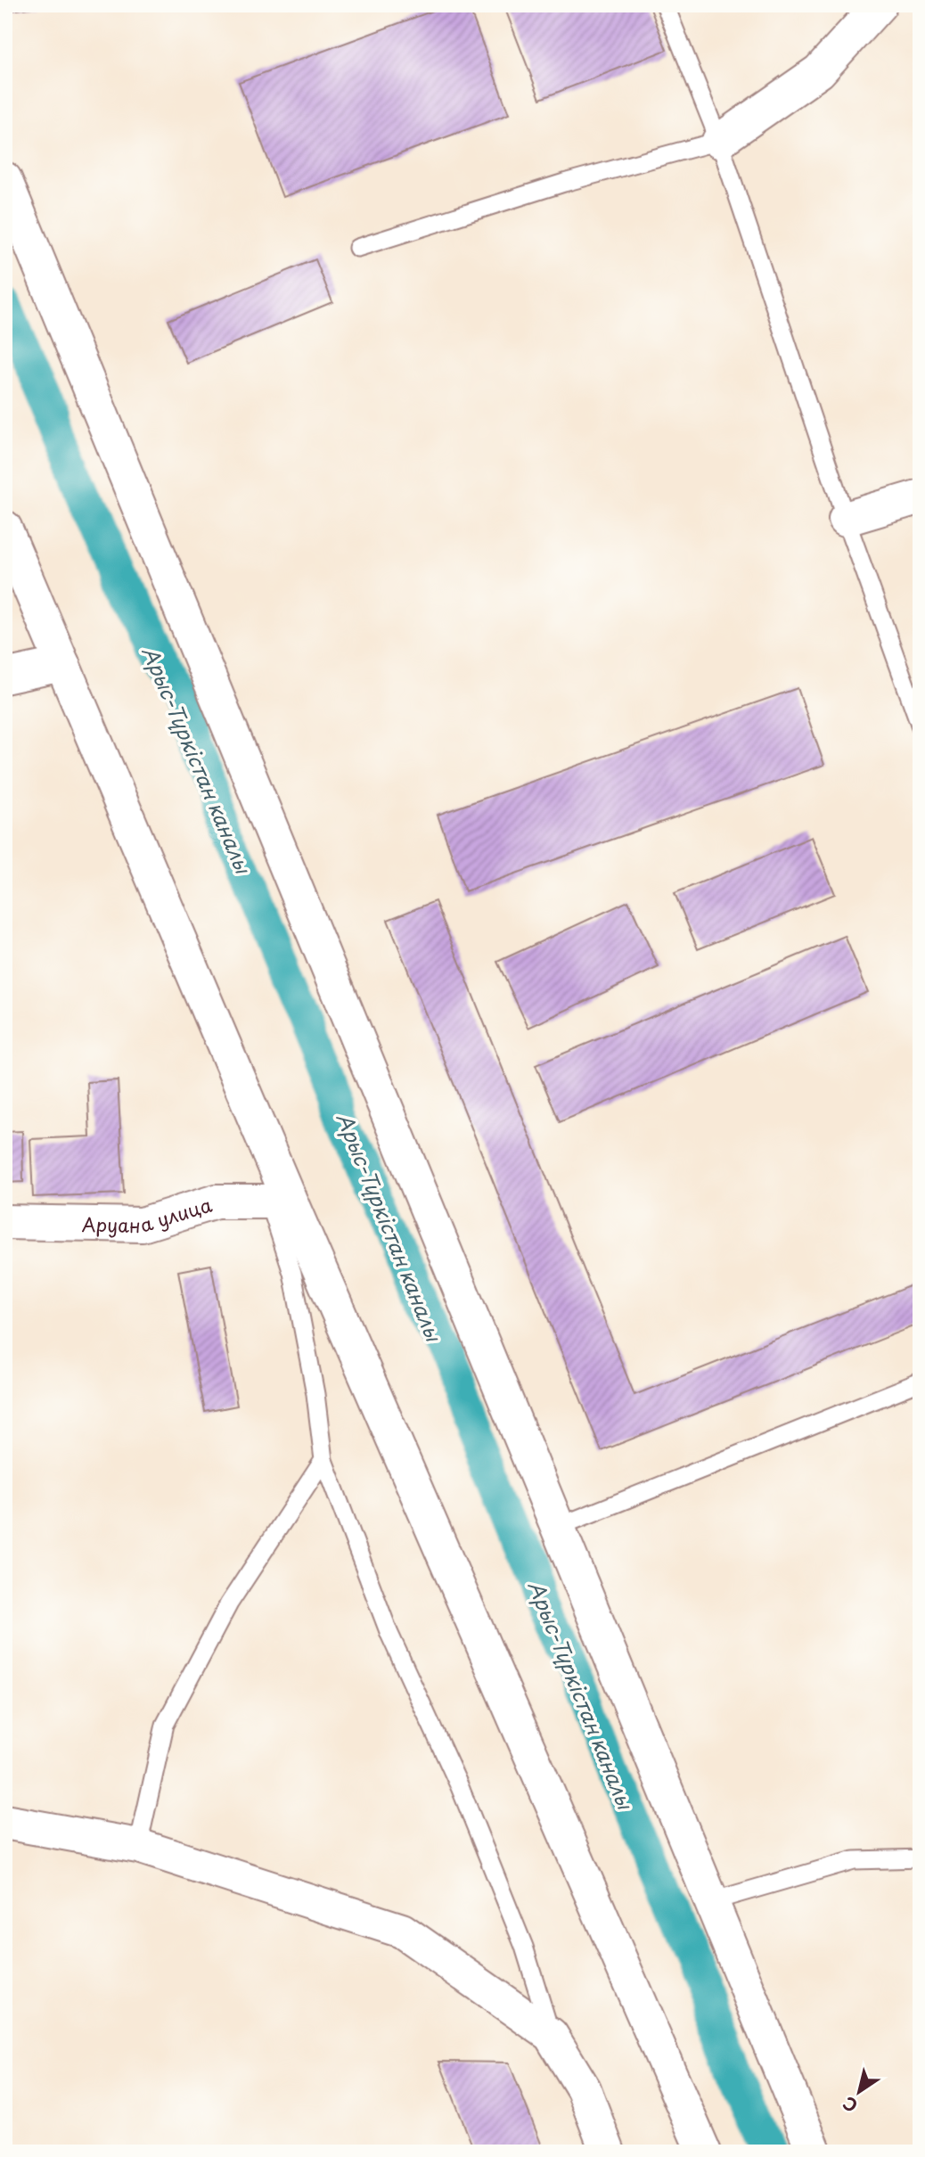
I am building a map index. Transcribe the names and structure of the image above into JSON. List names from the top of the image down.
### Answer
{
  "streets": {
    "street": ["Аруана улица"]
  },
  "water": ["Арыс-Түркістан каналы"],
  "north": "bottom left"
}
